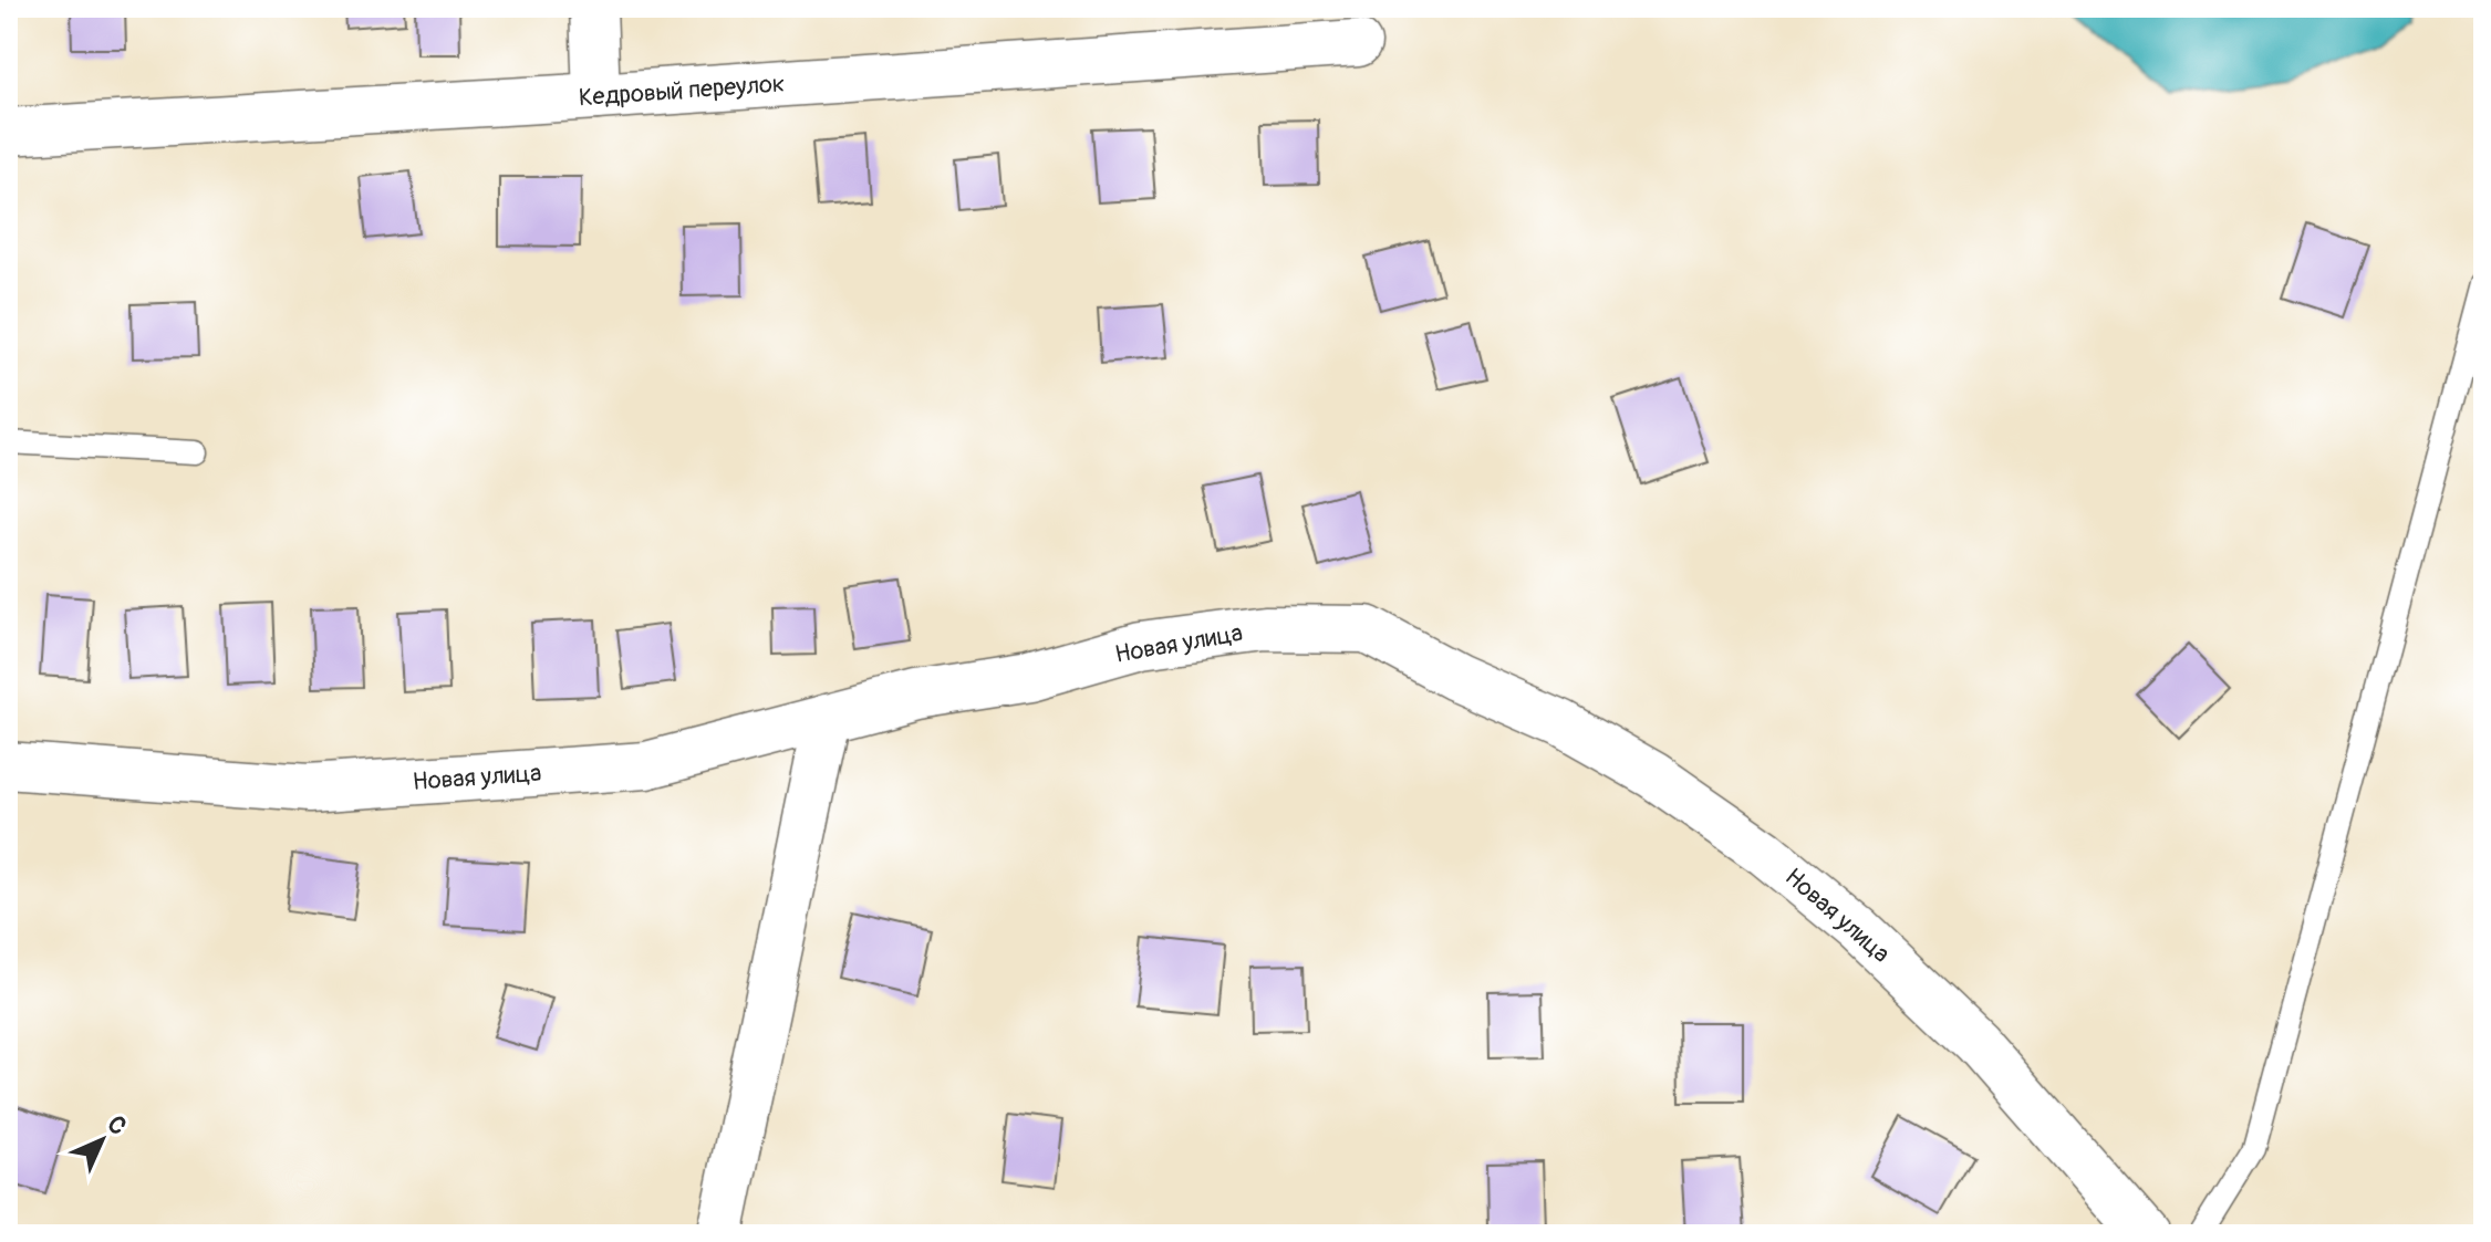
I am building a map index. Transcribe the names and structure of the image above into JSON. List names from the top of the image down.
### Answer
{
  "streets": {
    "street": ["Кедровый переулок", "Новая улица"]
  },
  "north": "top right"
}
